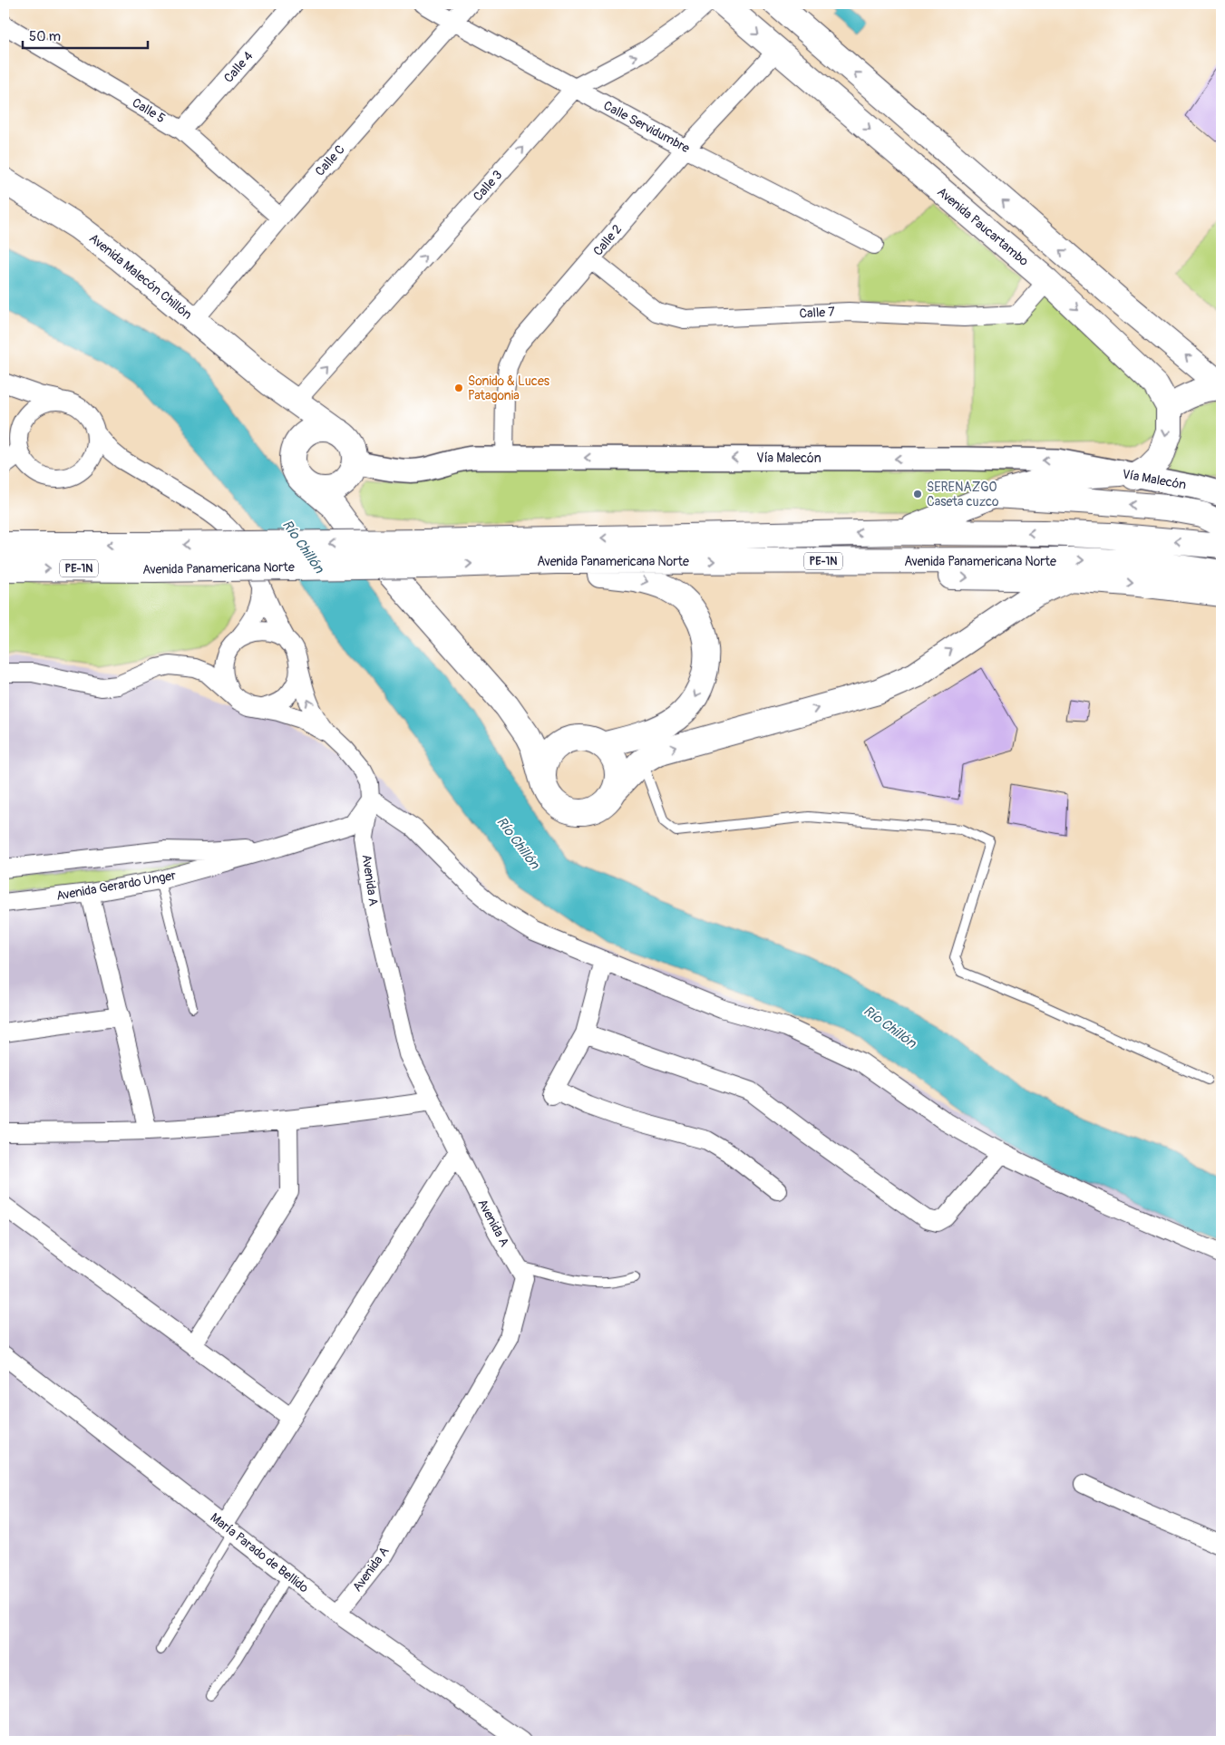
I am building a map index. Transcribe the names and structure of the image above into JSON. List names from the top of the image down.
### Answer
{
  "streets": {
    "main road": [
      "Avenida Paucartambo",
      "Avenida Malecón Chillón",
      "Avenida Panamericana Norte",
      "PE-1N"
    ],
    "street": [
      "Calle 4",
      "Calle 5",
      "Calle Servidumbre",
      "Calle C",
      "Calle 3",
      "Calle 2",
      "Calle 7",
      "Vía Malecón",
      "Avenida A",
      "Avenida Gerardo Unger",
      "María Parado de Bellido"
    ]
  },
  "crossings": [
    ["Calle 4", "Calle 5"],
    ["Calle 5", "Calle C"],
    ["Calle Servidumbre", "Calle C"],
    ["Calle Servidumbre", "Calle 3"],
    ["Calle Servidumbre", "Calle 2"],
    ["Calle C", "Avenida Malecón Chillón"],
    ["Calle 3", "Avenida Malecón Chillón"],
    ["Avenida Paucartambo", "Calle 2"],
    ["Avenida Paucartambo", "Calle 7"],
    ["Avenida Paucartambo", "Vía Malecón"],
    ["Calle 2", "Calle 7"],
    ["Calle 2", "Vía Malecón"],
    ["Avenida Malecón Chillón", "Vía Malecón"],
    ["Avenida A", "Avenida Gerardo Unger"],
    ["Avenida A", "María Parado de Bellido"]
  ],
  "one_way": ["Calle 3", "Vía Malecón"],
  "water": ["Río Chillón"],
  "places": ["Sonido & Luces Patagonia", "SERENAZGO Caseta cuzco"],
  "scale_bar": "50 m"
}
